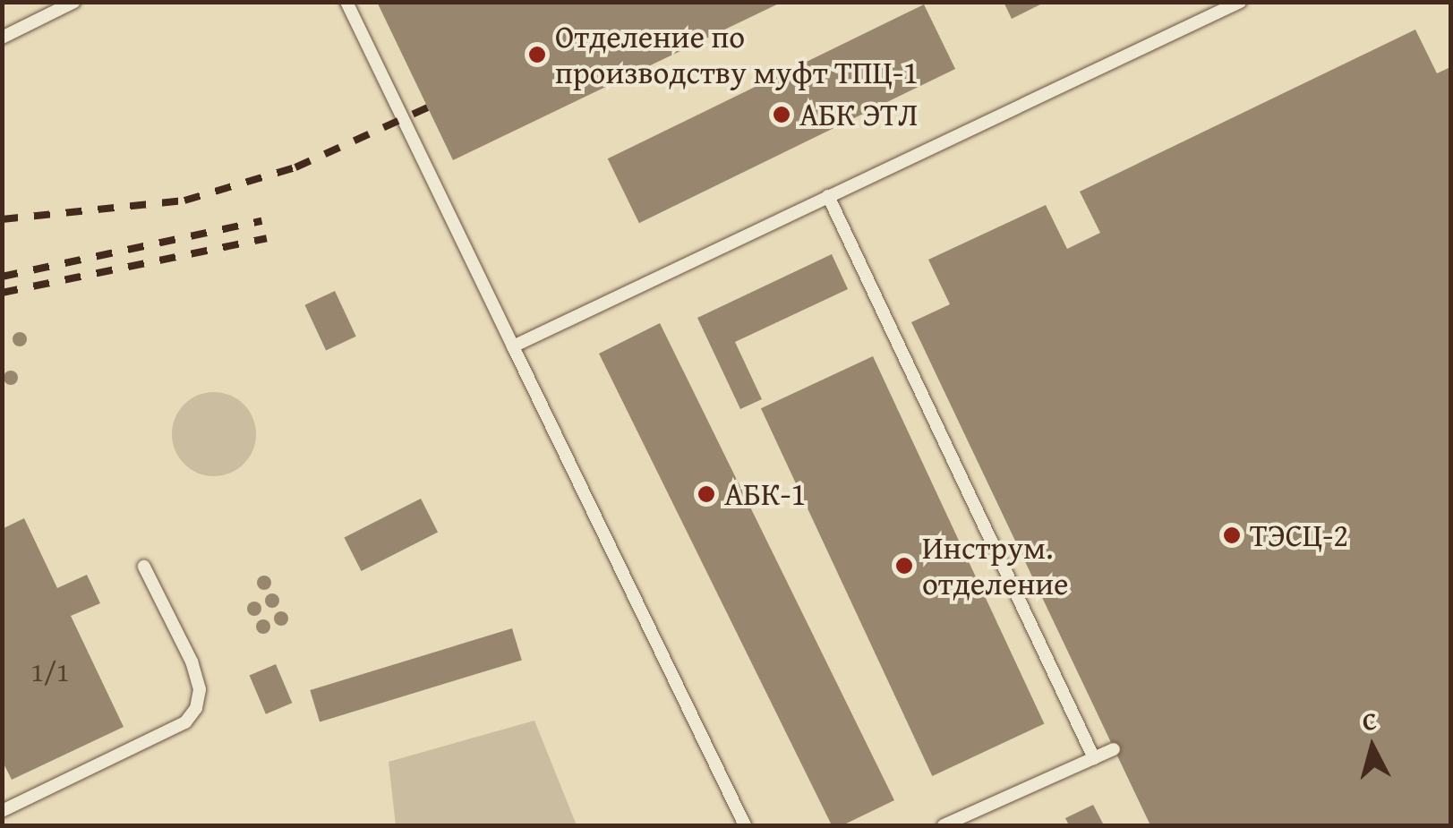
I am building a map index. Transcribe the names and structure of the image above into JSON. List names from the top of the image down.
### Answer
{
  "places": [
    "Отделение по производству муфт ТПЦ-1",
    "АБК ЭТЛ",
    "АБК-1",
    "ТЭСЦ-2",
    "Инструм. отделение"
  ],
  "house_numbers": ["1/1"],
  "north": "top"
}
